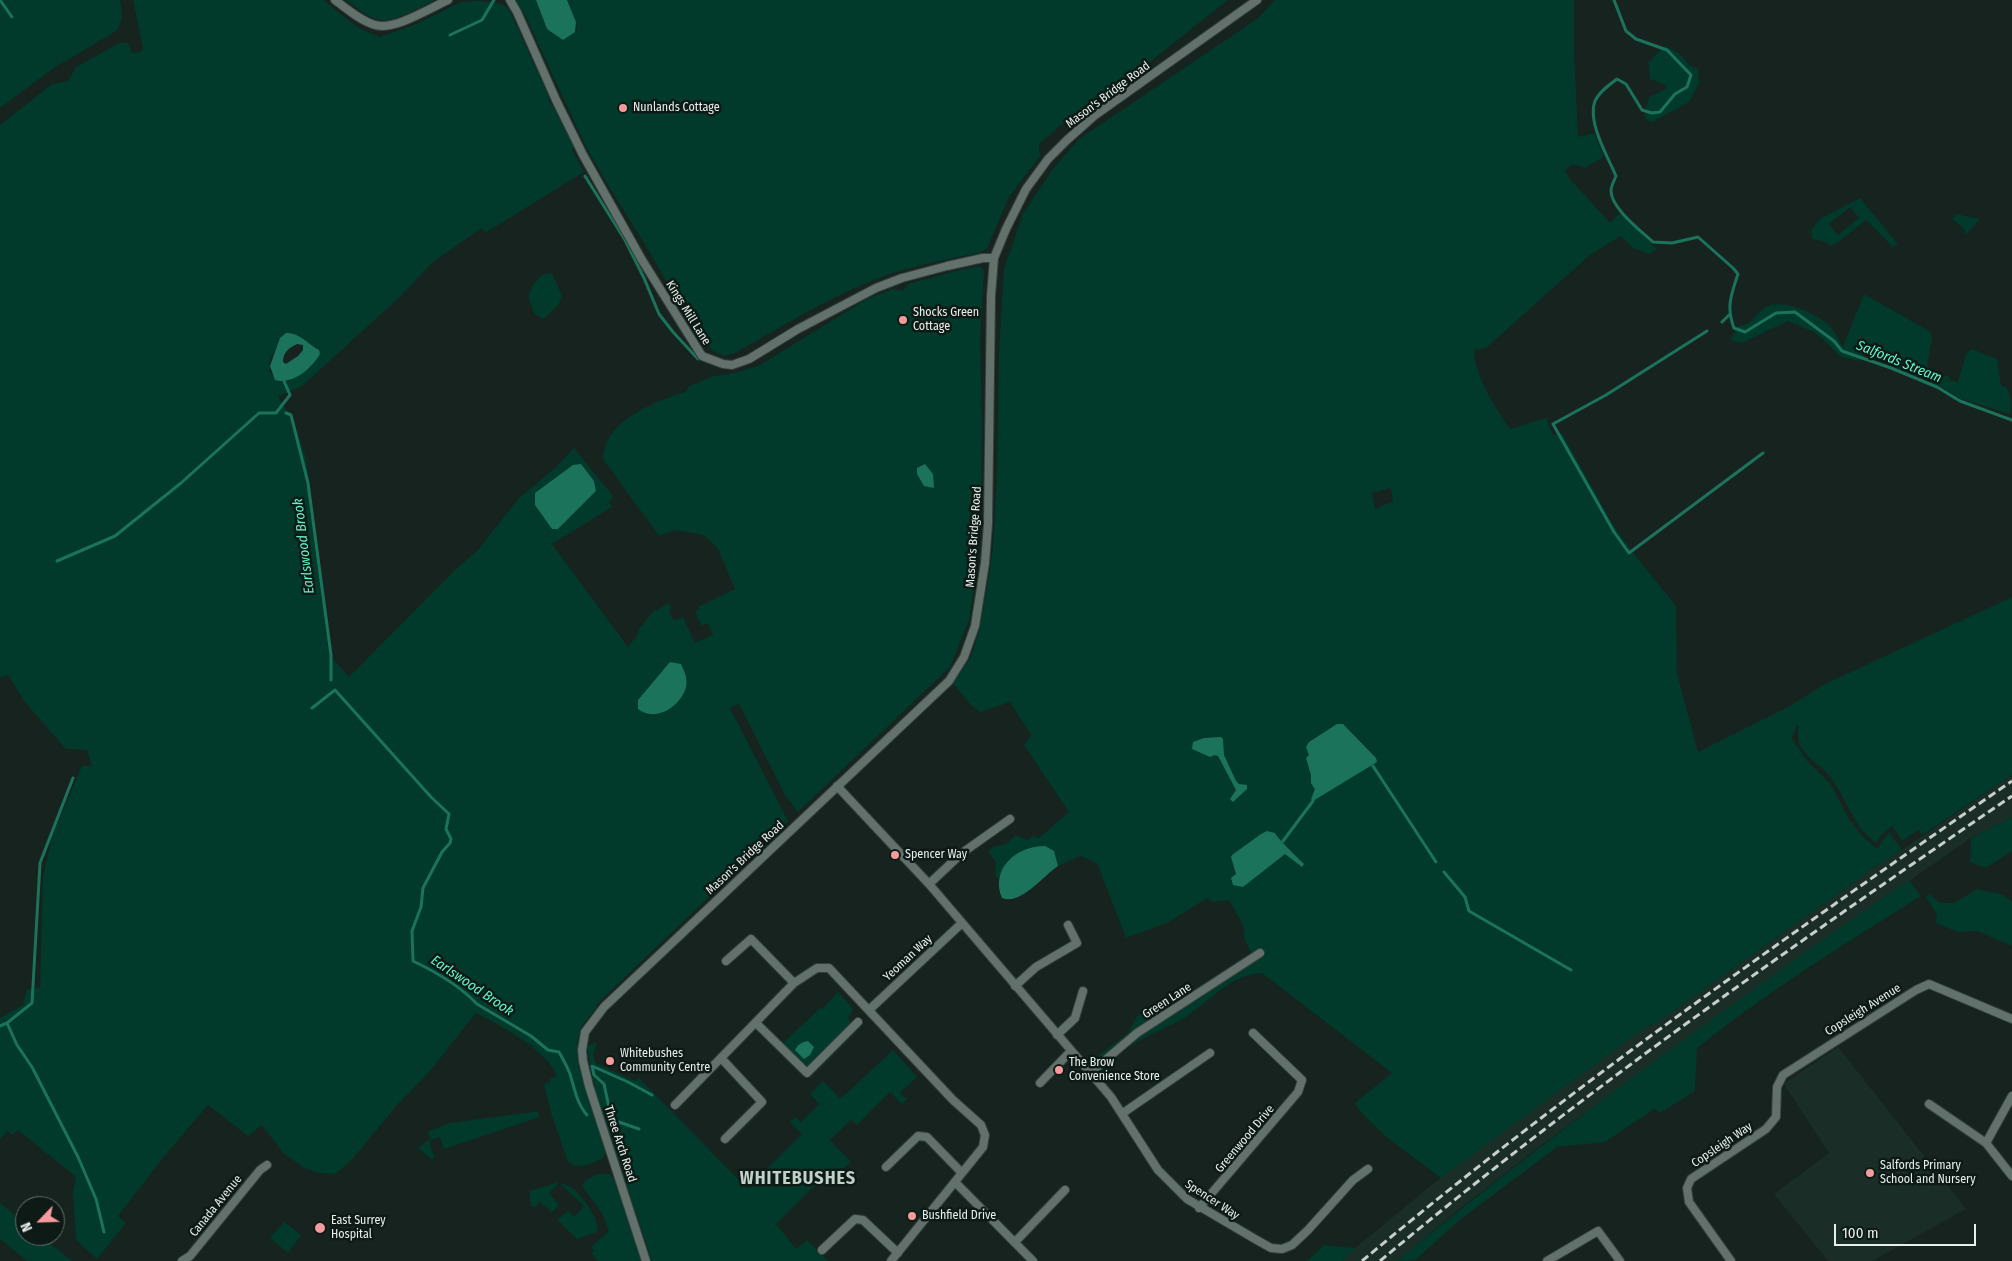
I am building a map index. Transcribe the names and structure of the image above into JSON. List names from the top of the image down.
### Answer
{
  "streets": {
    "street": [
      "Mason's Bridge Road",
      "Kings Mill Lane",
      "Yeoman Way",
      "Green Lane",
      "Copsleigh Avenue",
      "Greenwood Drive",
      "Three Arch Road",
      "Copsleigh Way",
      "Spencer Way",
      "Canada Avenue"
    ]
  },
  "crossings": [
    ["Mason's Bridge Road", "Kings Mill Lane"],
    ["Mason's Bridge Road", "Three Arch Road"],
    ["Mason's Bridge Road", "Spencer Way"],
    ["Yeoman Way", "Spencer Way"],
    ["Green Lane", "Spencer Way"],
    ["Copsleigh Avenue", "Copsleigh Way"],
    ["Greenwood Drive", "Spencer Way"]
  ],
  "districts": ["WHITEBUSHES"],
  "water": ["Salfords Stream", "Earlswood Brook"],
  "places": [
    "Nunlands Cottage",
    "Shocks Green Cottage",
    "Spencer Way",
    "Whitebushes Community Centre",
    "The Brow Convenience Store",
    "Salfords Primary School and Nursery",
    "Bushfield Drive",
    "East Surrey Hospital"
  ],
  "scale_bar": "100 m",
  "north": "bottom left"
}
